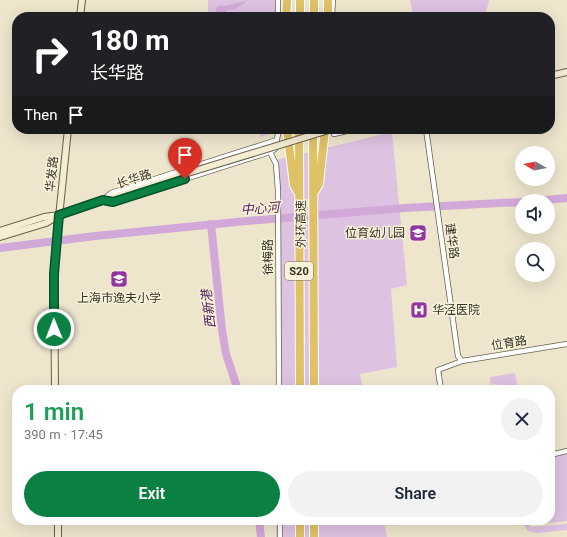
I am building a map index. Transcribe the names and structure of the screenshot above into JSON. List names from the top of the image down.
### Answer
{
  "streets": {
    "highway": ["外环高速", "S20"],
    "street": [
      "华发路",
      "长华路",
      "建华路",
      "徐梅路",
      "位育路"
    ]
  },
  "crossings": [
    ["华发路", "长华路"],
    ["长华路", "徐梅路"],
    ["建华路", "位育路"]
  ],
  "water": ["中心河", "西新港"],
  "places": {
    "school or university": ["位育幼儿园", "上海市逸夫小学"],
    "hospital": ["华泾医院"]
  },
  "north": "left",
  "page": {
    "turn": ["180 m", "长华路"],
    "then": "Then",
    "heading": ["1 min", "390 m · 17:45"],
    "buttons": ["Exit", "Share"]
  }
}
